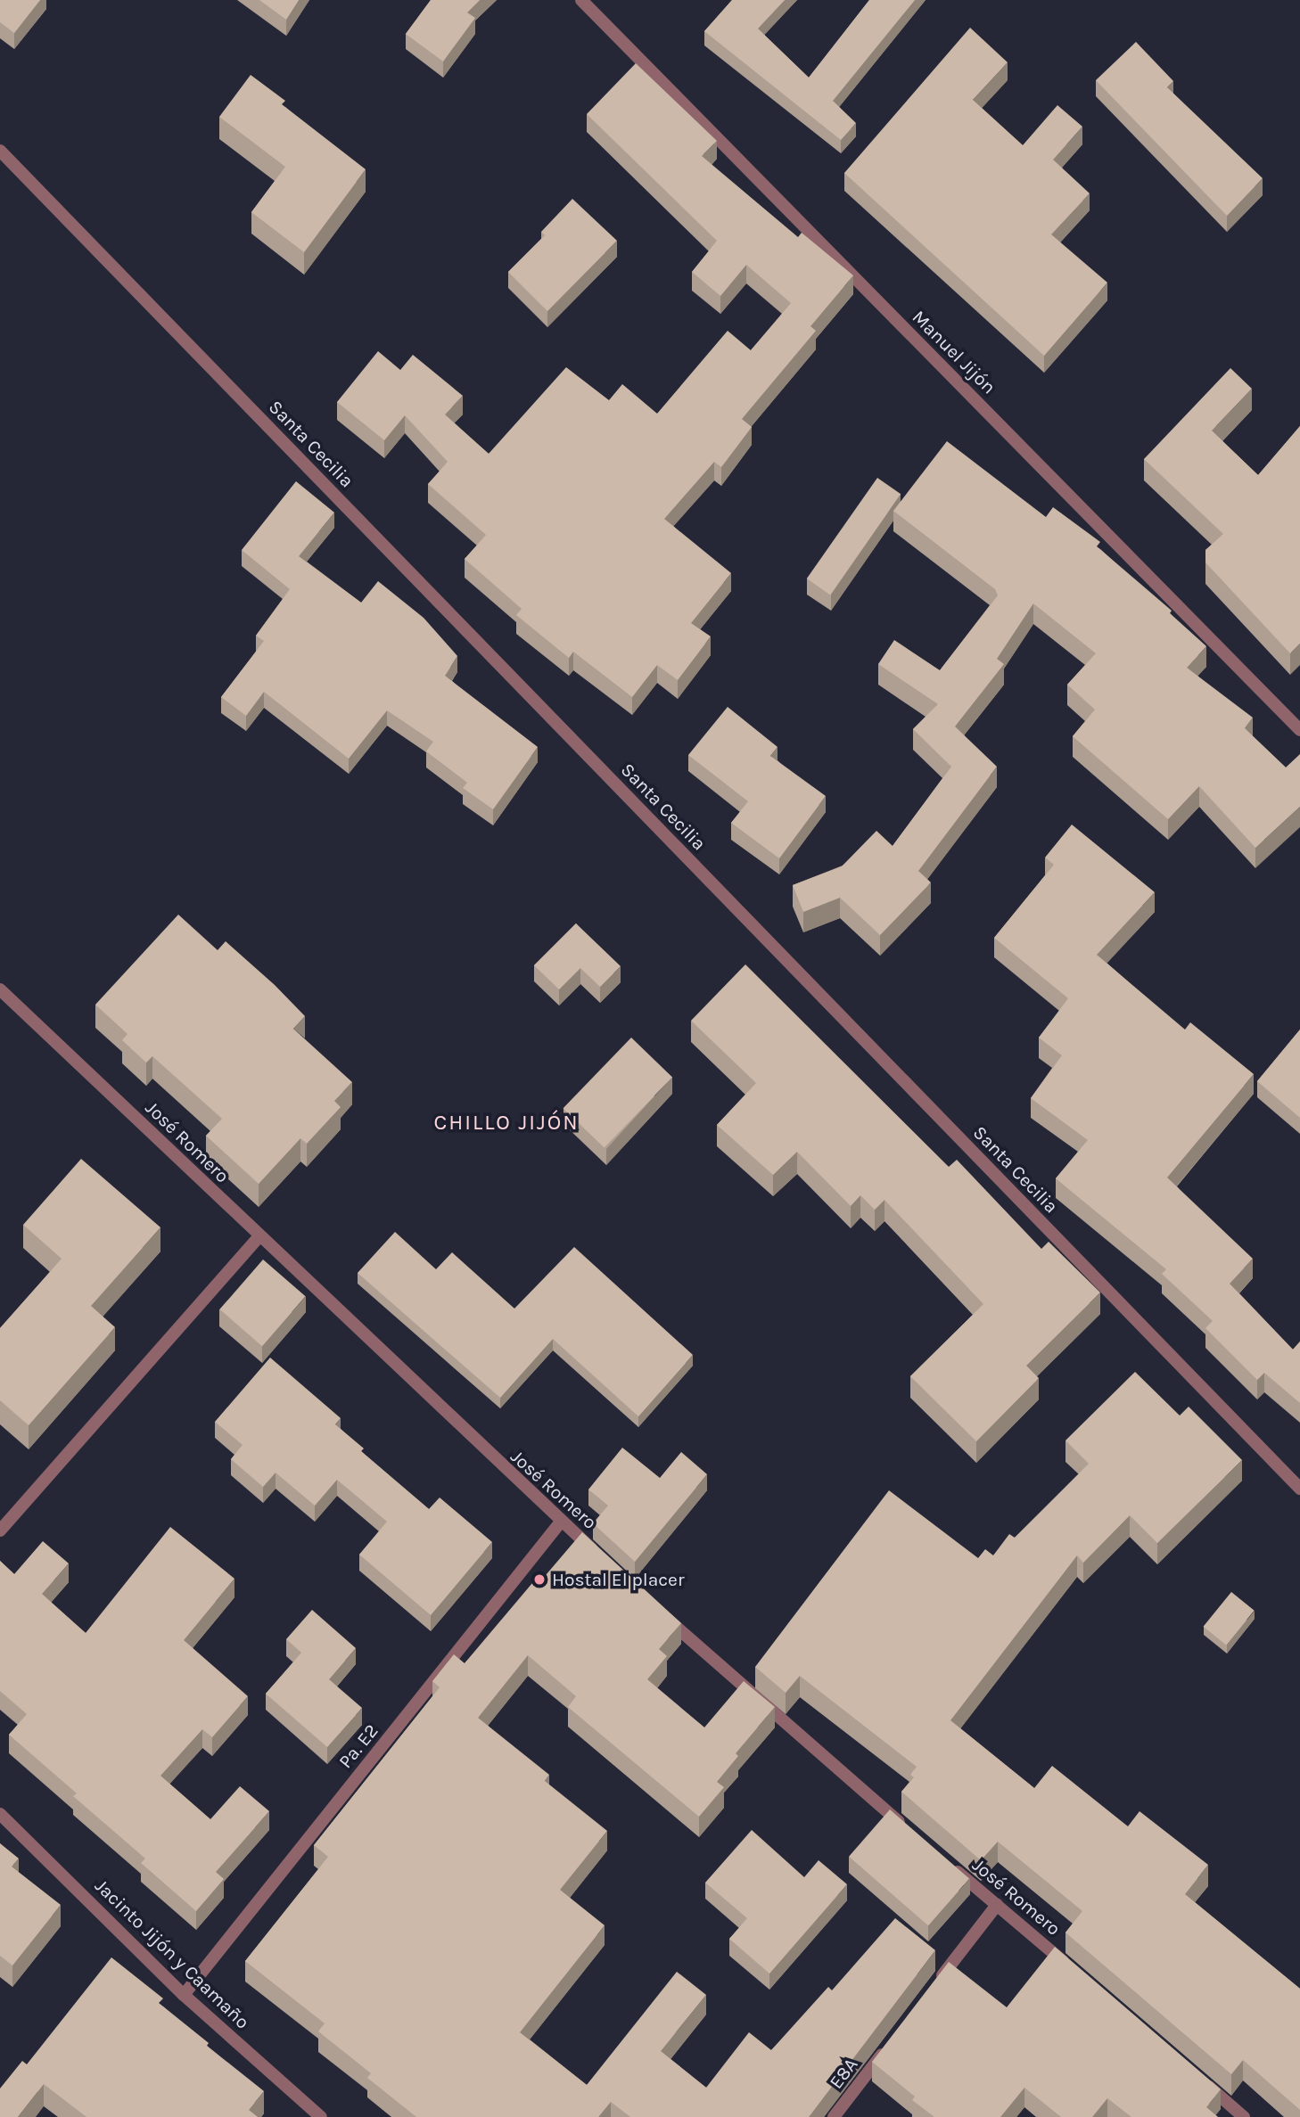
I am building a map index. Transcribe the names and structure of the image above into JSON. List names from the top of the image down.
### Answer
{
  "streets": {
    "street": [
      "Manuel Jijón",
      "Santa Cecilia",
      "José Romero",
      "Pa. E2",
      "Jacinto Jijón y Caamaño",
      "E8A"
    ]
  },
  "crossings": [
    ["José Romero", "Pa. E2"],
    ["Pa. E2", "Jacinto Jijón y Caamaño"]
  ],
  "districts": ["CHILLO JIJÓN"],
  "places": ["Hostal El placer"]
}
